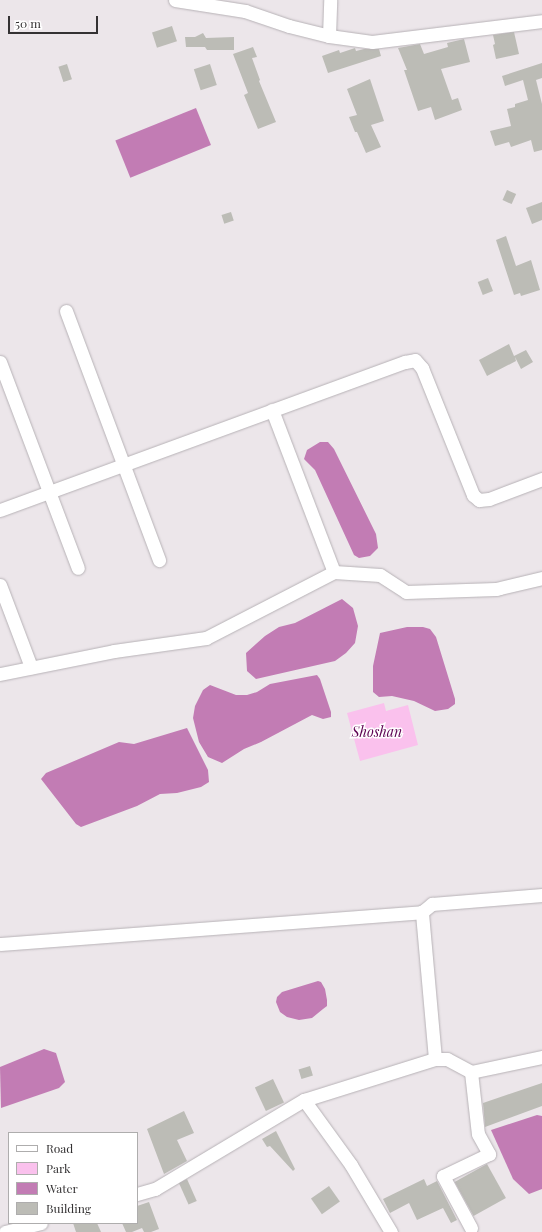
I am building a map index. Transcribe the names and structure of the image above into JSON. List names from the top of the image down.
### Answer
{
  "parks": ["Shoshan"],
  "legend": [
    "Road",
    "Park",
    "Water",
    "Building"
  ],
  "scale_bar": "50 m"
}
